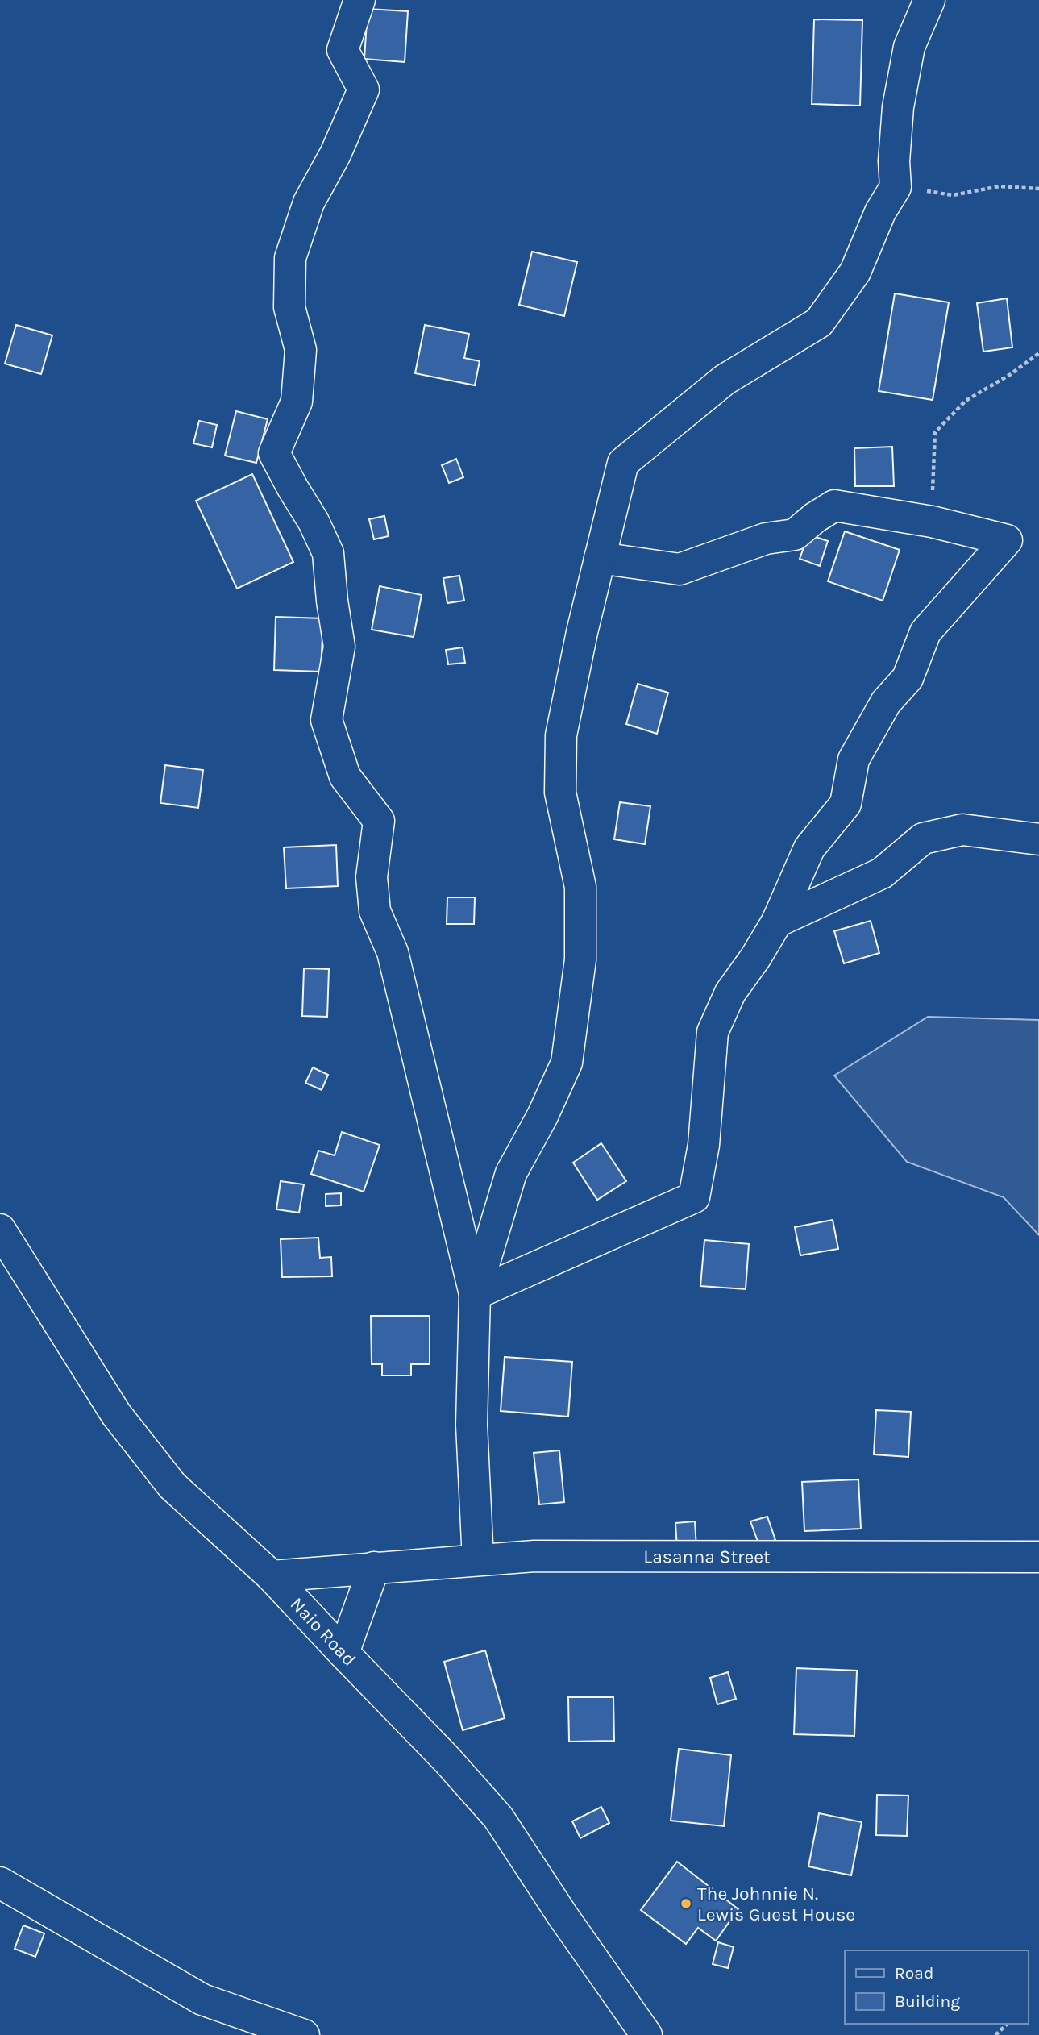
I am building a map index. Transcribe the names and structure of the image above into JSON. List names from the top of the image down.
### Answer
{
  "streets": {
    "street": ["Lasanna Street", "Naio Road"]
  },
  "crossings": [
    ["Lasanna Street", "Naio Road"]
  ],
  "places": ["The Johnnie N. Lewis Guest House"],
  "legend": ["Road", "Building"]
}
